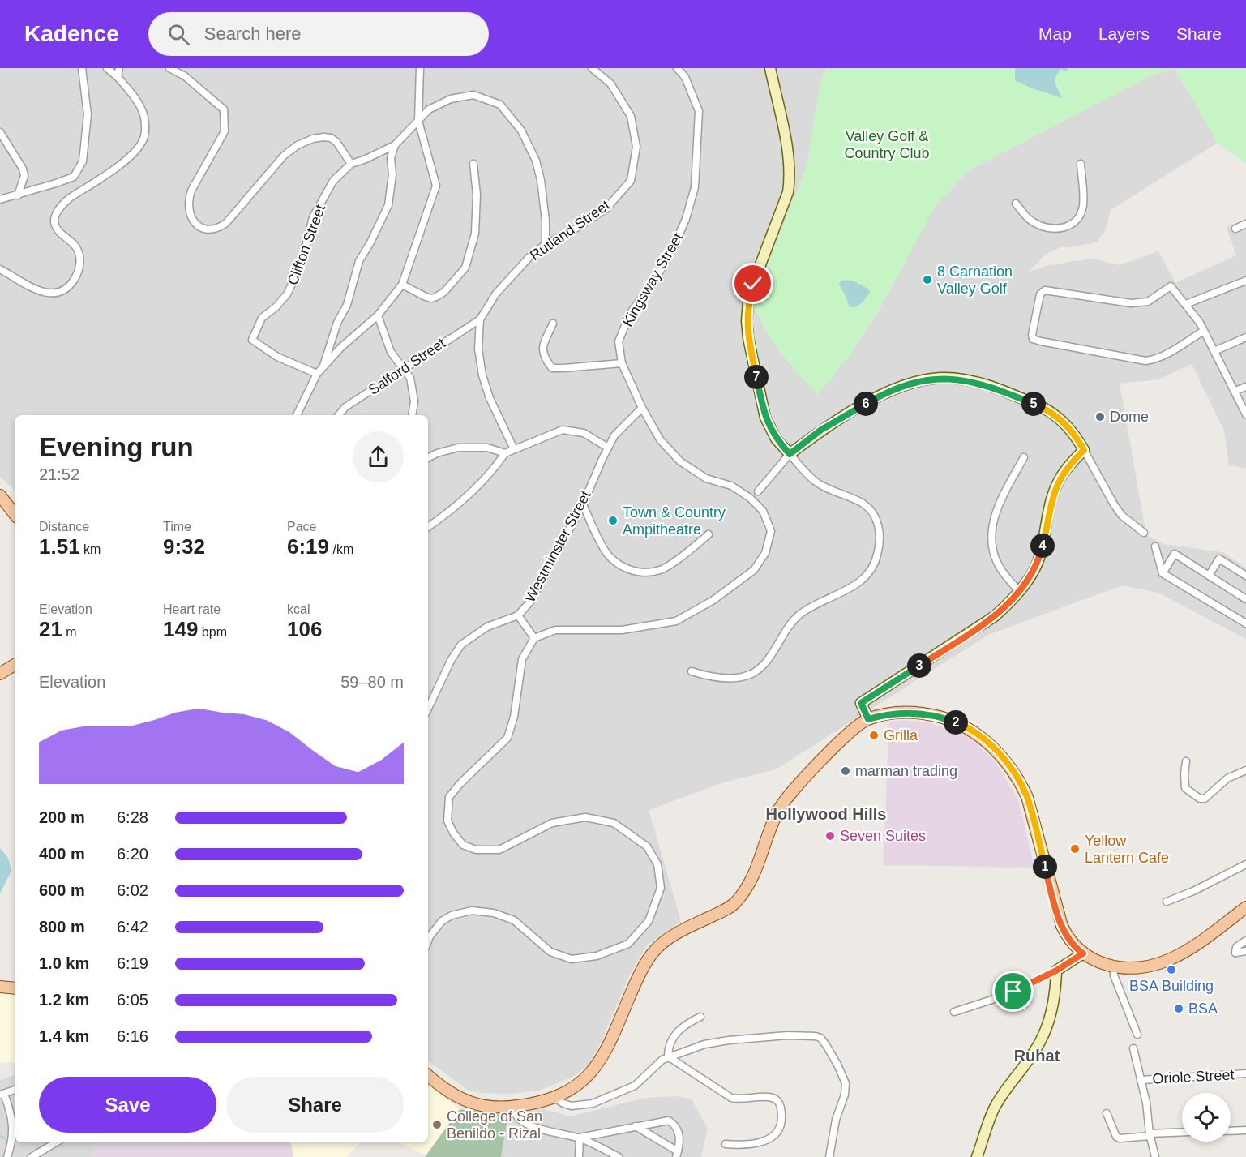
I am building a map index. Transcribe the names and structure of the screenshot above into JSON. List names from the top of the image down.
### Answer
{
  "streets": {
    "street": [
      "Rutland Street",
      "Clifton Street",
      "Kingsway Street",
      "Salford Street",
      "Westminster Street",
      "Oriole Street"
    ]
  },
  "crossings": [
    ["Rutland Street", "Clifton Street"],
    ["Rutland Street", "Salford Street"],
    ["Kingsway Street", "Westminster Street"]
  ],
  "districts": ["Hollywood Hills", "Ruhat"],
  "parks": ["Valley Golf & Country Club"],
  "places": [
    "8 Carnation Valley Golf",
    "Dome",
    "Town & Country Ampitheatre",
    "Grilla",
    "marman trading",
    "Seven Suites",
    "Yellow Lantern Cafe",
    "BSA Building",
    "BSA",
    "College of San Benildo - Rizal"
  ],
  "page": {
    "header": "Kadence",
    "search": "Search here",
    "nav": ["Map", "Layers", "Share"],
    "pins": [
      "7",
      "5",
      "6",
      "4",
      "3",
      "2",
      "1"
    ],
    "heading": ["Evening run", "21:52"],
    "stats": [
      ["Distance", "1.51 km"],
      ["Time", "9:32"],
      ["Pace", "6:19 /km"],
      ["Elevation", "21 m"],
      ["Heart rate", "149 bpm"],
      ["kcal", "106"]
    ],
    "chart": ["Elevation", "59–80 m"],
    "list": [
      {
        "name": "200 m",
        "note": "6:28"
      },
      {
        "name": "400 m",
        "note": "6:20"
      },
      {
        "name": "600 m",
        "note": "6:02"
      },
      {
        "name": "800 m",
        "note": "6:42"
      },
      {
        "name": "1.0 km",
        "note": "6:19"
      },
      {
        "name": "1.2 km",
        "note": "6:05"
      },
      {
        "name": "1.4 km",
        "note": "6:16"
      }
    ],
    "buttons": ["Save", "Share"]
  }
}
